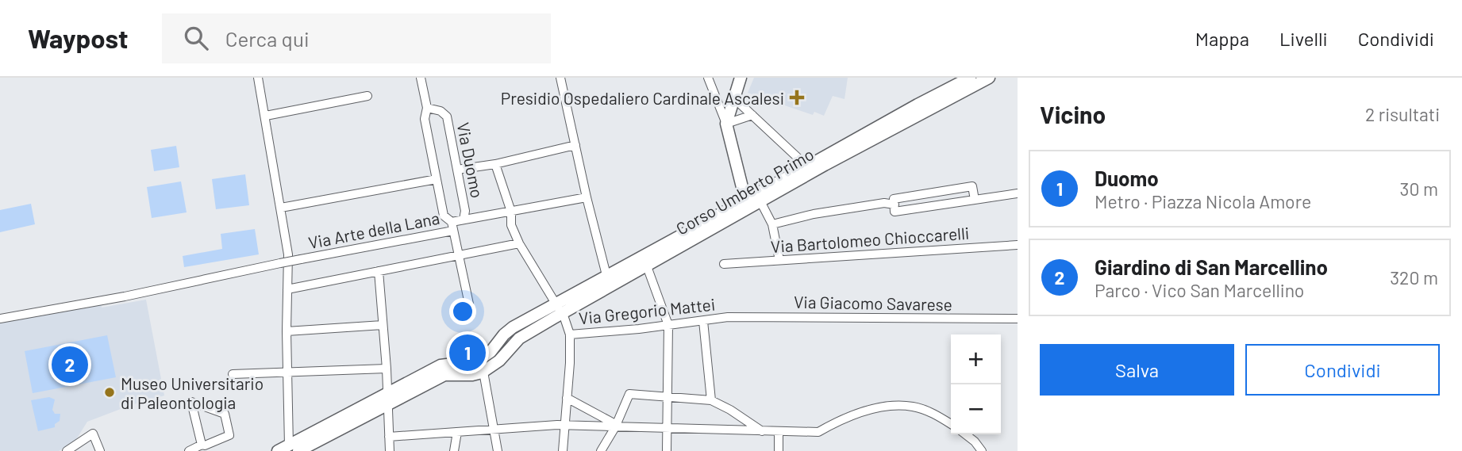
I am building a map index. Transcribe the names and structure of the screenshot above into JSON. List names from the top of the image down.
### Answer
{
  "streets": {
    "main road": ["Corso Umberto Primo"],
    "street": [
      "Via Duomo",
      "Via Arte della Lana",
      "Via Bartolomeo Chioccarelli",
      "Via Giacomo Savarese",
      "Via Gregorio Mattei"
    ]
  },
  "crossings": [
    ["Via Duomo", "Via Arte della Lana"],
    ["Via Giacomo Savarese", "Via Gregorio Mattei"]
  ],
  "places": {
    "health": ["Presidio Ospedaliero Cardinale Ascalesi"],
    "other": ["Museo Universitario di Paleontologia"]
  },
  "page": {
    "header": "Waypost",
    "search": "Cerca qui",
    "nav": ["Mappa", "Livelli", "Condividi"],
    "heading": ["Vicino", "2 risultati"],
    "list": [
      {
        "mark": "1",
        "name": "Duomo",
        "note": "Metro · Piazza Nicola Amore",
        "value": "30 m"
      },
      {
        "mark": "2",
        "name": "Giardino di San Marcellino",
        "note": "Parco · Vico San Marcellino",
        "value": "320 m"
      }
    ],
    "buttons": ["Salva", "Condividi"],
    "pins": ["1", "2"],
    "map_buttons": ["+", "−"]
  }
}
